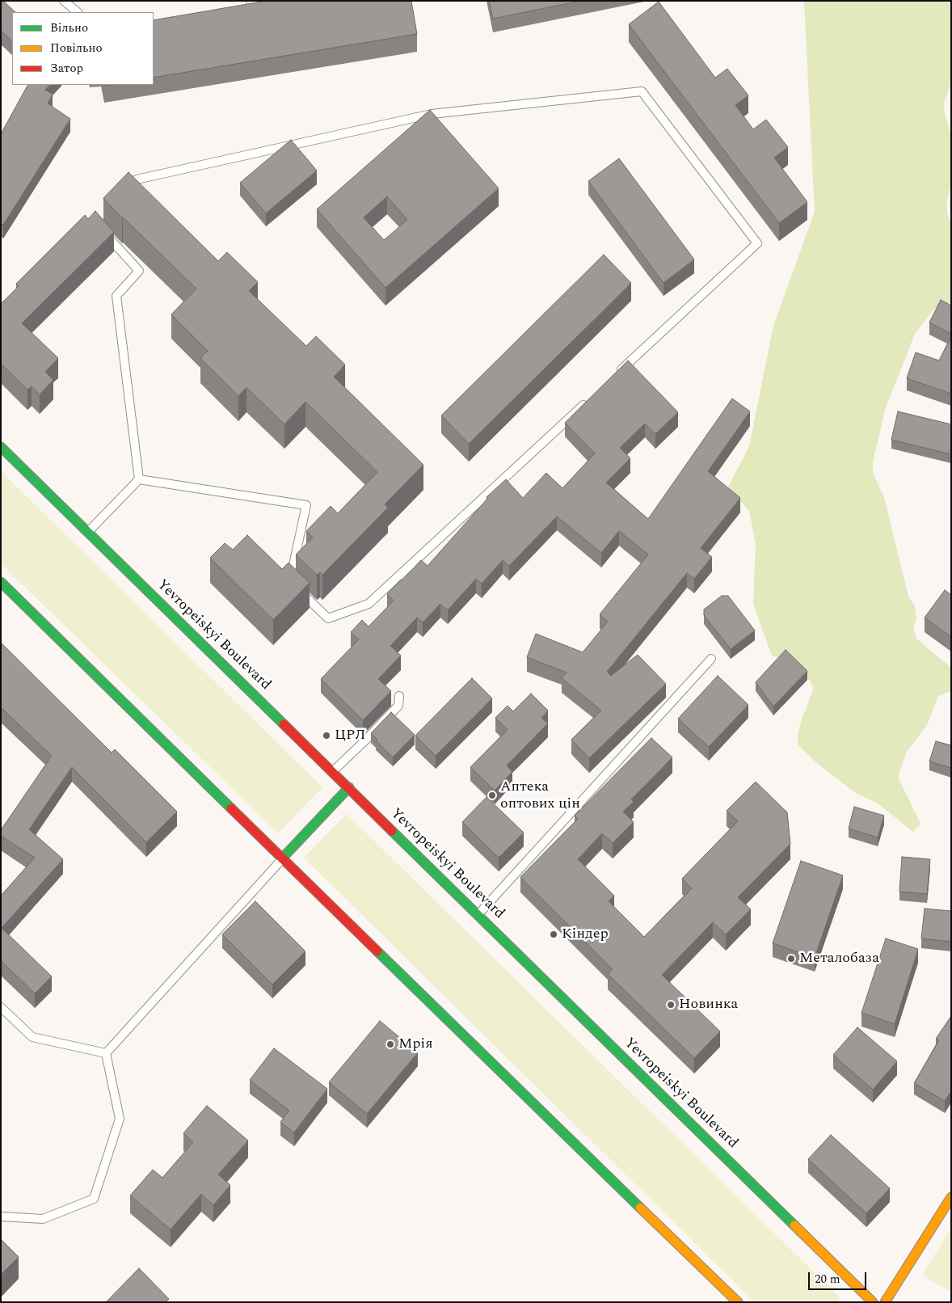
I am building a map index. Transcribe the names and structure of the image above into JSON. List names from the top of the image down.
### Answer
{
  "streets": {
    "main road": ["Yevropeiskyi Boulevard"]
  },
  "places": [
    "ЦРЛ",
    "Аптека оптових цін",
    "Кіндер",
    "Металобаза",
    "Новинка",
    "Мрія"
  ],
  "legend": ["Вільно", "Повільно", "Затор"],
  "scale_bar": "20 m"
}
